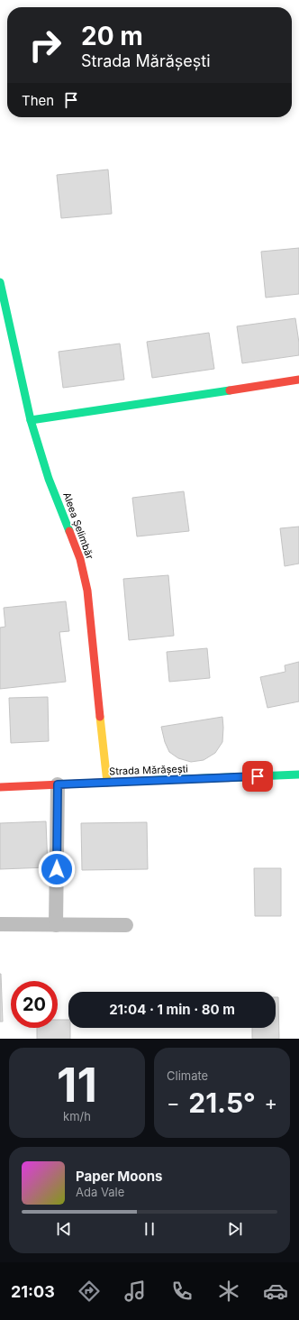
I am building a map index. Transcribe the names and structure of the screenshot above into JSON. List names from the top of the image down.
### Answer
{
  "streets": {
    "street": ["Aleea Șelimbăr", "Strada Mărășești"]
  },
  "crossings": [
    ["Aleea Șelimbăr", "Strada Mărășești"]
  ],
  "page": {
    "turn": ["20 m", "Strada Mărășești"],
    "then": "Then",
    "limit": "20",
    "trip": "21:04 · 1 min · 80 m",
    "tile": [
      ["11", "km/h"],
      "Climate"
    ],
    "heat": ["−", "21.5°", "+"],
    "song": ["Paper Moons", "Ada Vale"],
    "tabs": "21:03"
  }
}
